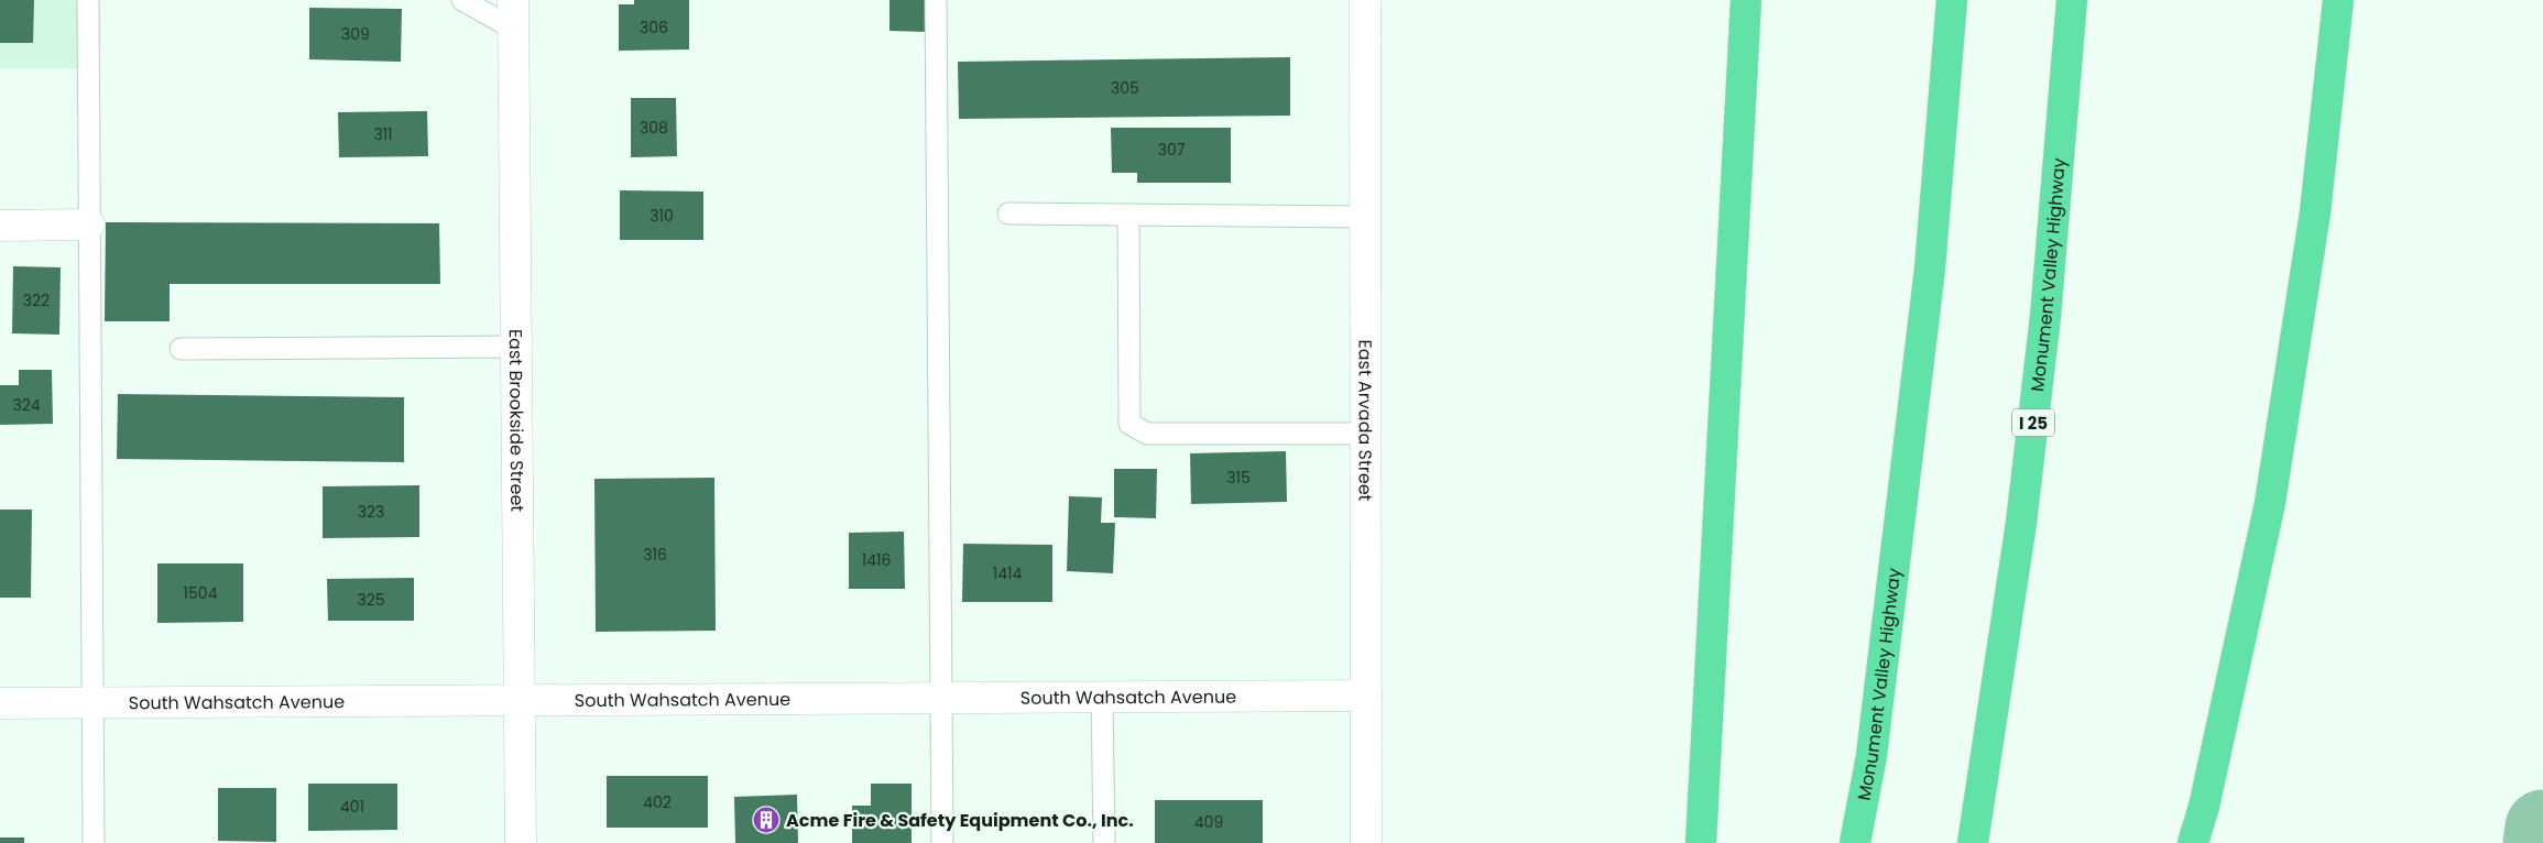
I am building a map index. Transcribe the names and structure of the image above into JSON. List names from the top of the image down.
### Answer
{
  "streets": {
    "highway": ["Monument Valley Highway", "I 25"],
    "street": ["East Brookside Street", "East Arvada Street", "South Wahsatch Avenue"]
  },
  "crossings": [
    ["East Brookside Street", "South Wahsatch Avenue"],
    ["East Arvada Street", "South Wahsatch Avenue"]
  ],
  "places": {
    "building": ["Acme Fire & Safety Equipment Co., Inc."]
  },
  "house_numbers": [
    "306",
    "309",
    "305",
    "308",
    "311",
    "307",
    "310",
    "322",
    "324",
    "315",
    "323",
    "316",
    "1416",
    "1414",
    "1504",
    "325",
    "402",
    "401",
    "409"
  ]
}
